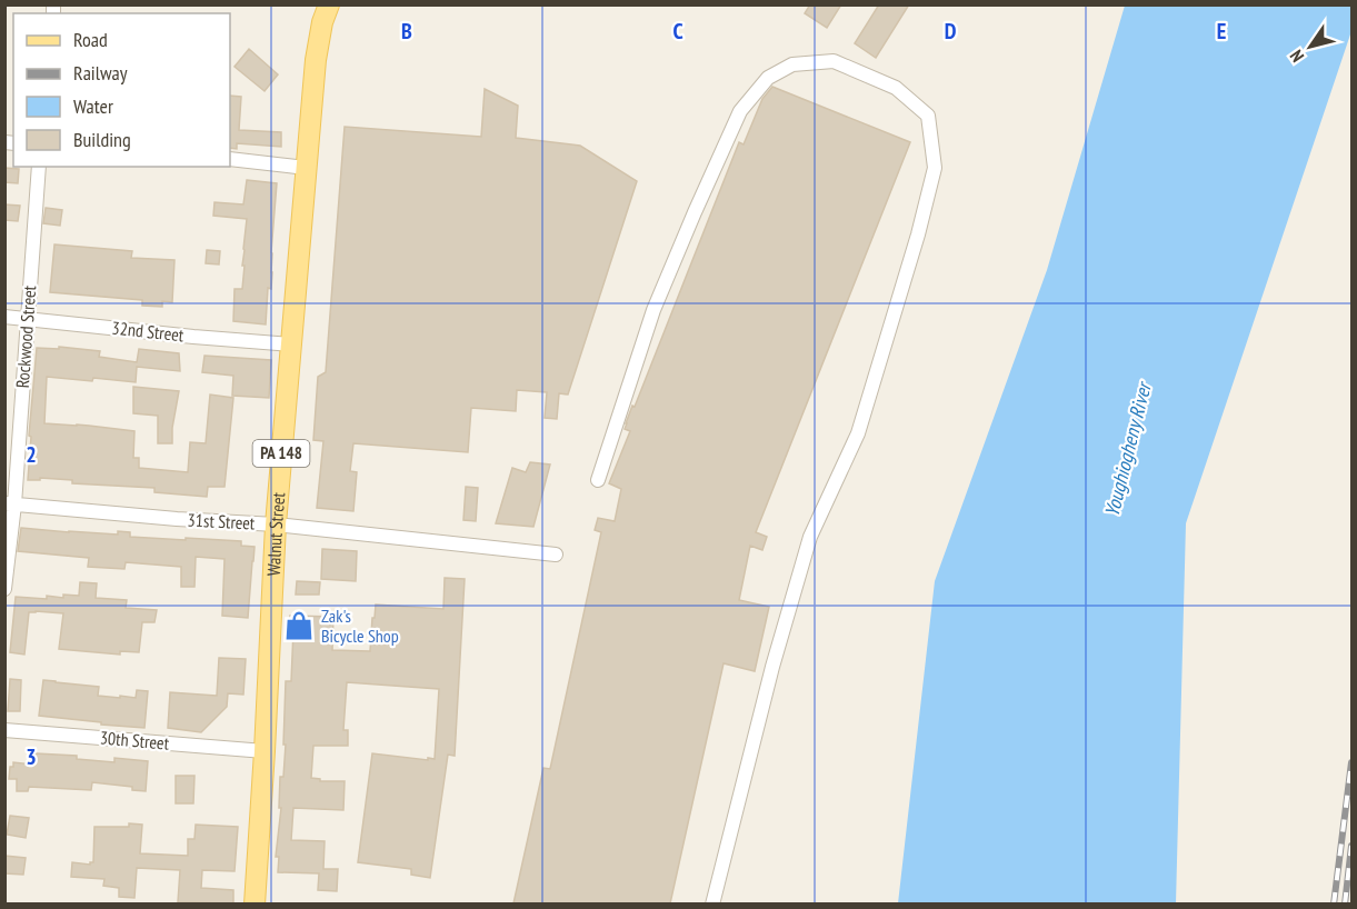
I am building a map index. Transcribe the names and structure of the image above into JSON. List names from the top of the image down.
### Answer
{
  "streets": {
    "main road": ["PA 148", "Walnut Street"],
    "street": [
      "32nd Street",
      "Rockwood Street",
      "31st Street",
      "30th Street"
    ]
  },
  "crossings": [
    ["32nd Street", "Rockwood Street"],
    ["32nd Street", "Walnut Street"],
    ["Rockwood Street", "31st Street"],
    ["31st Street", "Walnut Street"],
    ["Walnut Street", "30th Street"]
  ],
  "water": ["Youghiogheny River"],
  "places": {
    "shop": ["Zak's Bicycle Shop"]
  },
  "legend": [
    "Road",
    "Railway",
    "Water",
    "Building"
  ],
  "north": "bottom left",
  "grid": {
    "columns": [
      "B",
      "C",
      "D",
      "E"
    ],
    "rows": ["2", "3"]
  }
}
